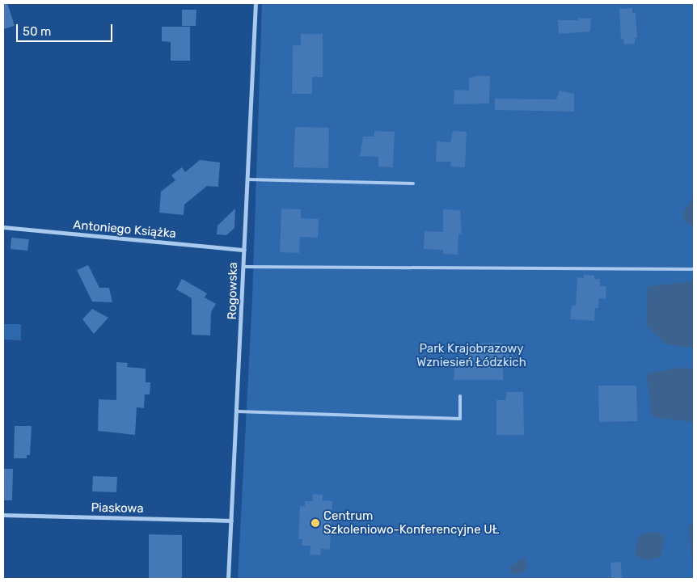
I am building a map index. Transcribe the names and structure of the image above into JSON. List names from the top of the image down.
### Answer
{
  "streets": {
    "street": ["Antoniego Książka", "Rogowska", "Piaskowa"]
  },
  "crossings": [
    ["Antoniego Książka", "Rogowska"],
    ["Rogowska", "Piaskowa"]
  ],
  "parks": ["Park Krajobrazowy Wzniesień Łódzkich"],
  "places": ["Centrum Szkoleniowo-Konferencyjne UŁ"],
  "scale_bar": "50 m"
}
